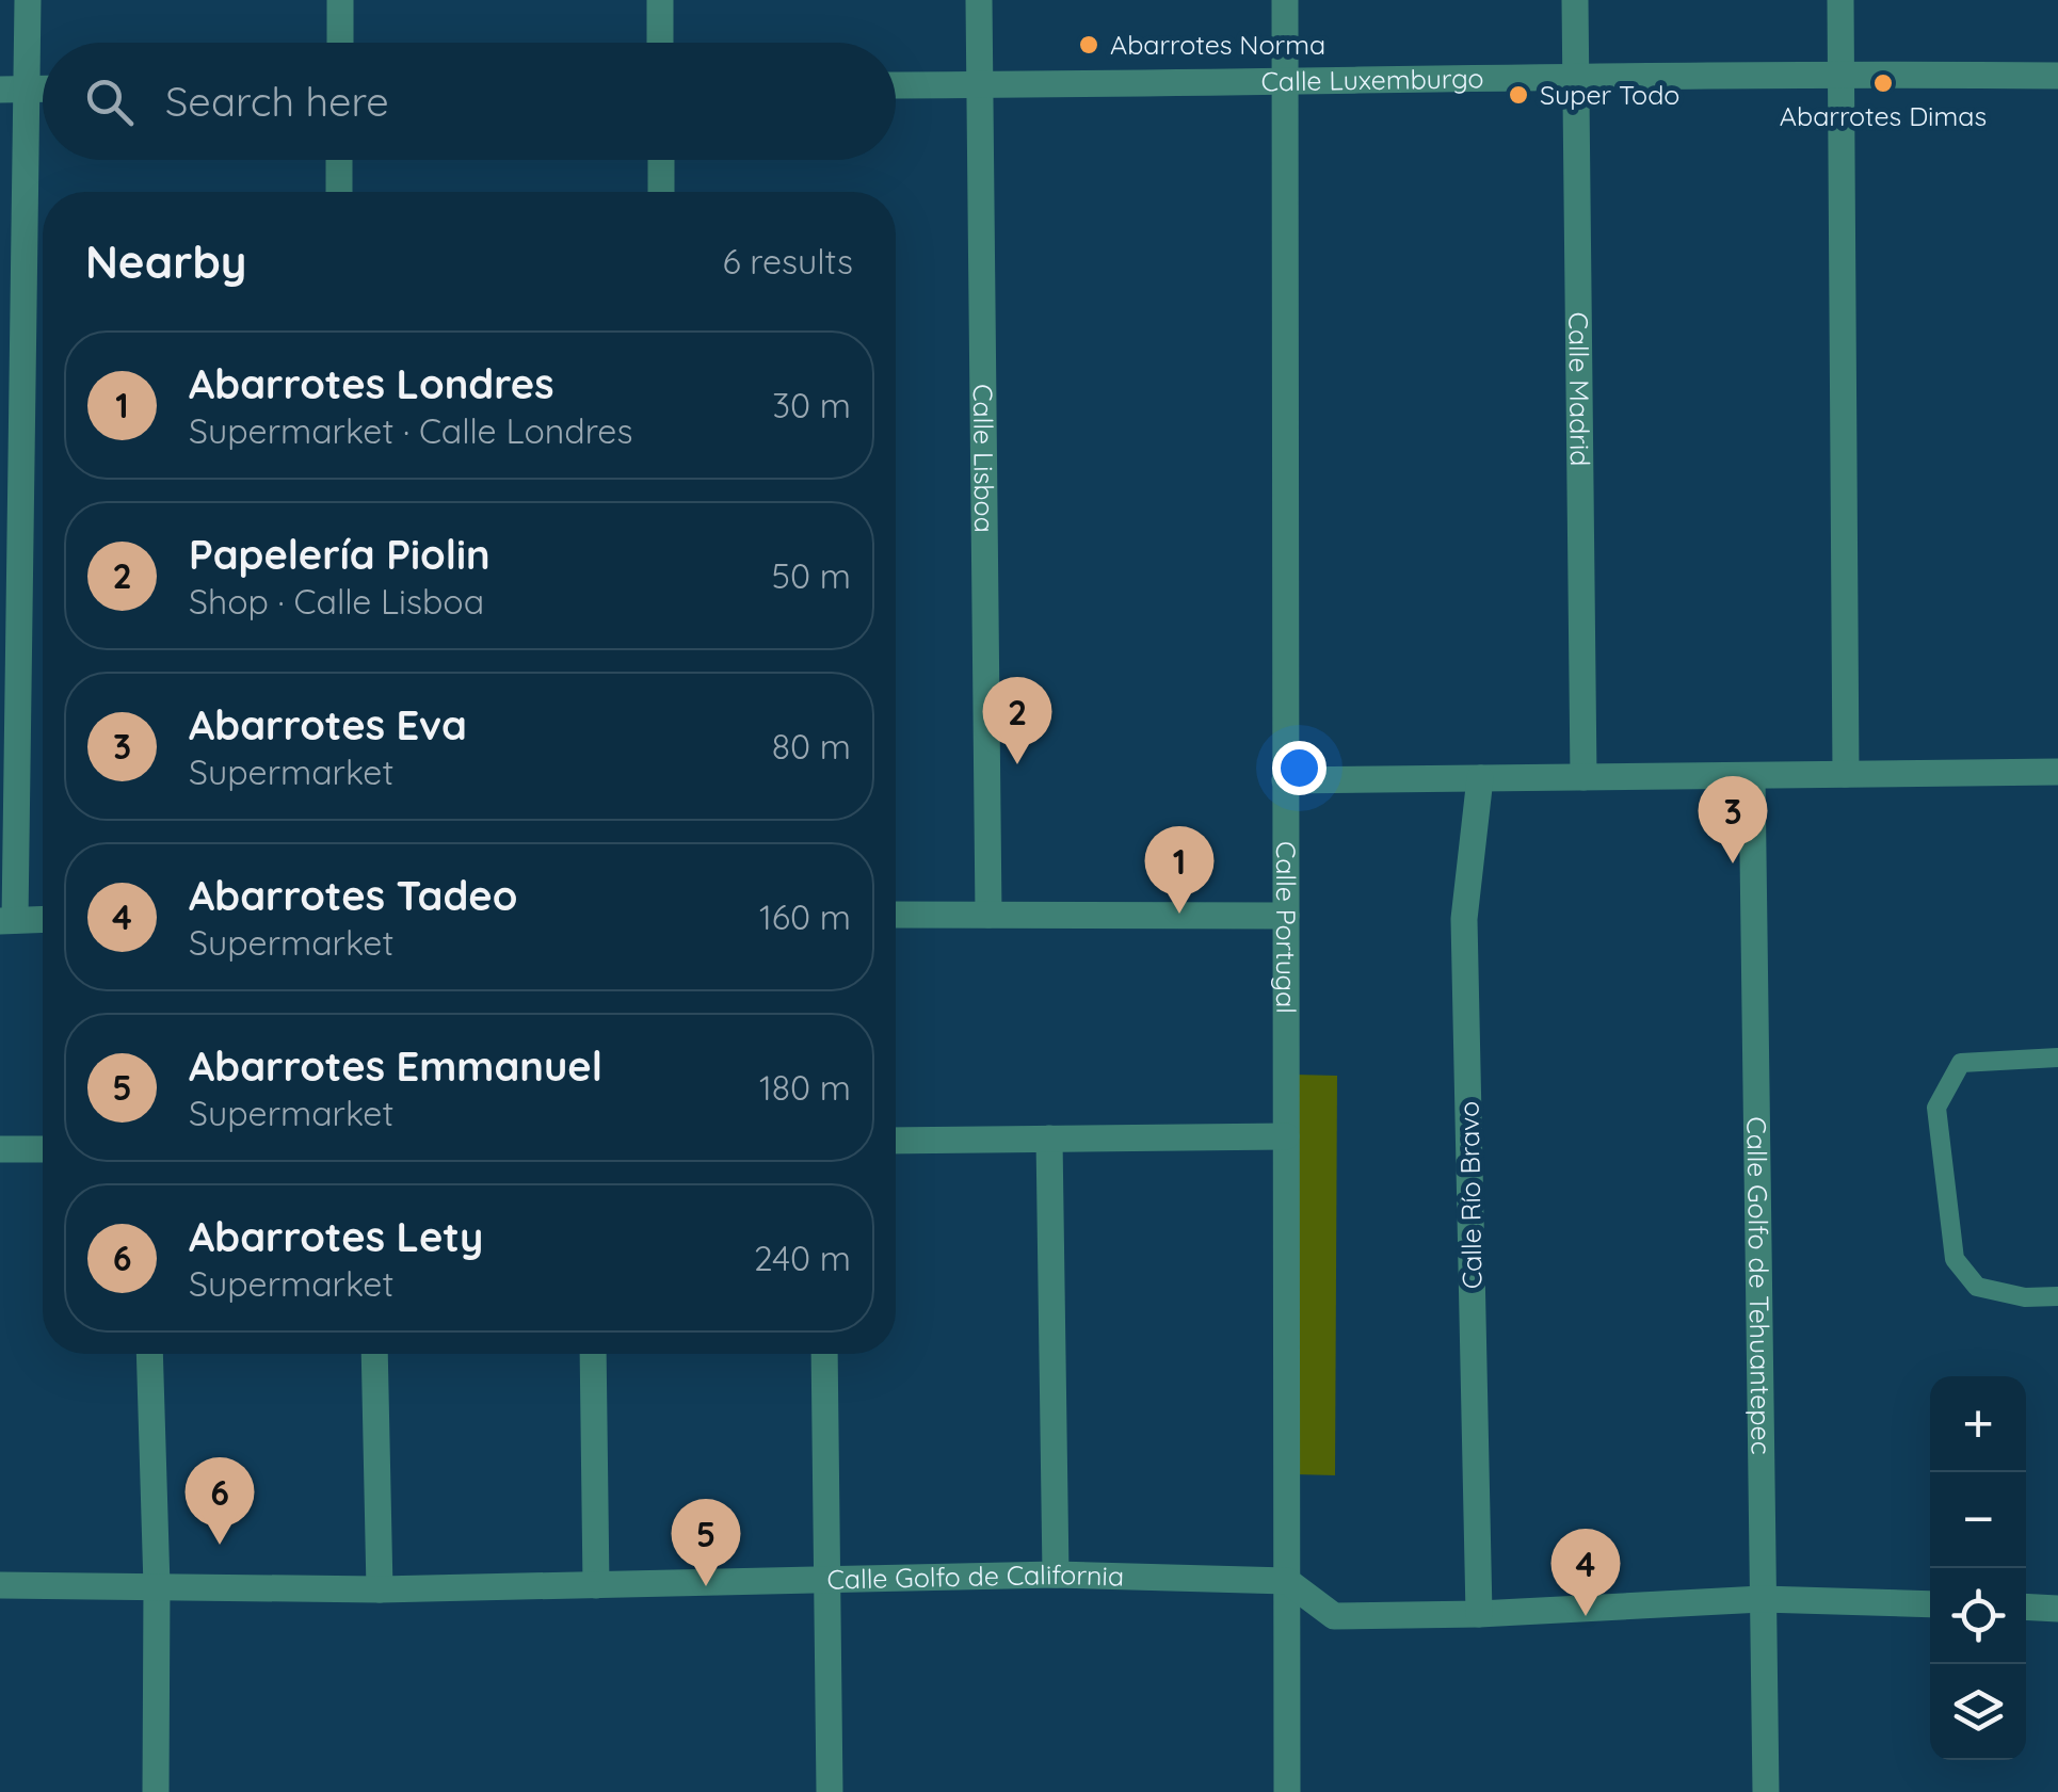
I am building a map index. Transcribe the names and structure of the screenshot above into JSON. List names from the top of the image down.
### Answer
{
  "streets": {
    "street": [
      "Calle Luxemburgo",
      "Calle Madrid",
      "Calle Lisboa",
      "Calle Portugal",
      "Calle Río Bravo",
      "Calle Golfo de Tehuantepec",
      "Calle Golfo de California"
    ]
  },
  "crossings": [
    ["Calle Luxemburgo", "Calle Madrid"],
    ["Calle Luxemburgo", "Calle Lisboa"],
    ["Calle Luxemburgo", "Calle Portugal"],
    ["Calle Portugal", "Calle Golfo de California"]
  ],
  "places": ["Abarrotes Norma", "Abarrotes Dimas", "Super Todo"],
  "page": {
    "search": "Search here",
    "heading": ["Nearby", "6 results"],
    "list": [
      {
        "mark": "1",
        "name": "Abarrotes Londres",
        "note": "Supermarket · Calle Londres",
        "value": "30 m"
      },
      {
        "mark": "2",
        "name": "Papelería Piolin",
        "note": "Shop · Calle Lisboa",
        "value": "50 m"
      },
      {
        "mark": "3",
        "name": "Abarrotes Eva",
        "note": "Supermarket",
        "value": "80 m"
      },
      {
        "mark": "4",
        "name": "Abarrotes Tadeo",
        "note": "Supermarket",
        "value": "160 m"
      },
      {
        "mark": "5",
        "name": "Abarrotes Emmanuel",
        "note": "Supermarket",
        "value": "180 m"
      },
      {
        "mark": "6",
        "name": "Abarrotes Lety",
        "note": "Supermarket",
        "value": "240 m"
      }
    ],
    "pins": [
      "2",
      "3",
      "1",
      "6",
      "5",
      "4"
    ],
    "map_buttons": ["+", "−"]
  }
}
